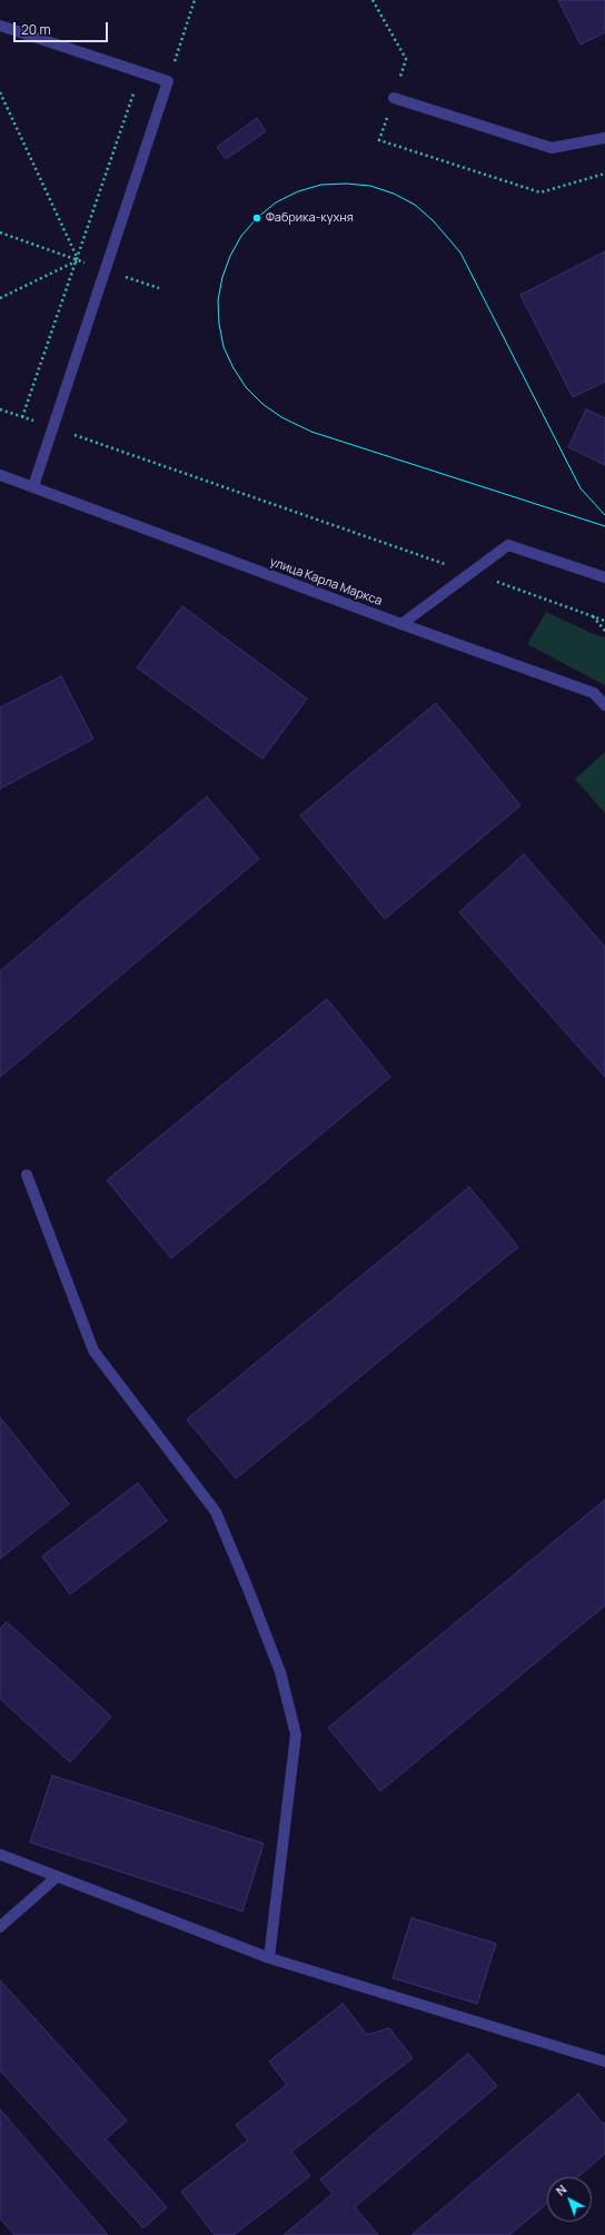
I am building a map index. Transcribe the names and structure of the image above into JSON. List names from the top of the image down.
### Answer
{
  "streets": {
    "street": ["улица Карла Маркса"]
  },
  "places": ["Фабрика-кухня"],
  "scale_bar": "20 m",
  "north": "top left"
}
